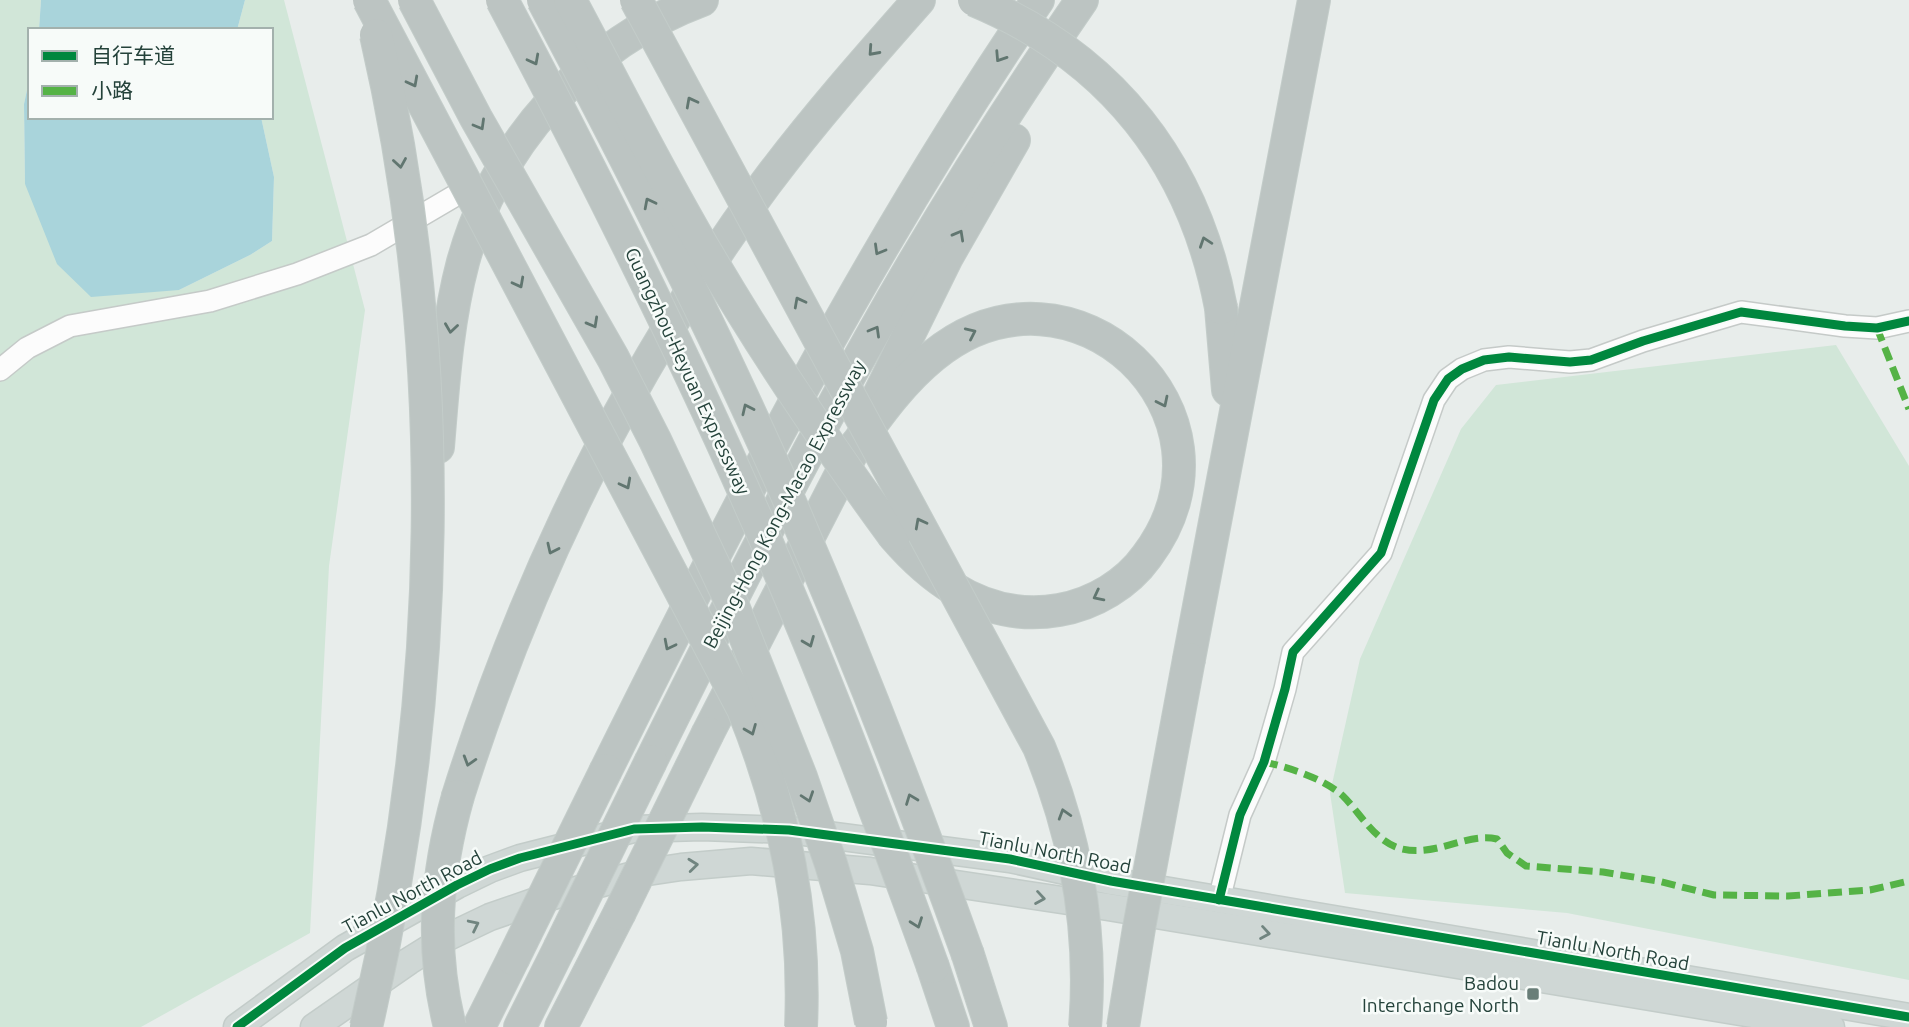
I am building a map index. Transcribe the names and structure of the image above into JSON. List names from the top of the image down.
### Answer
{
  "streets": {
    "highway": ["Guangzhou-Heyuan Expressway", "Beijing-Hong Kong-Macao Expressway"],
    "main road": ["Tianlu North Road"]
  },
  "places": {
    "transit": ["Badou Interchange North"]
  },
  "legend": ["自行车道", "小路"]
}
